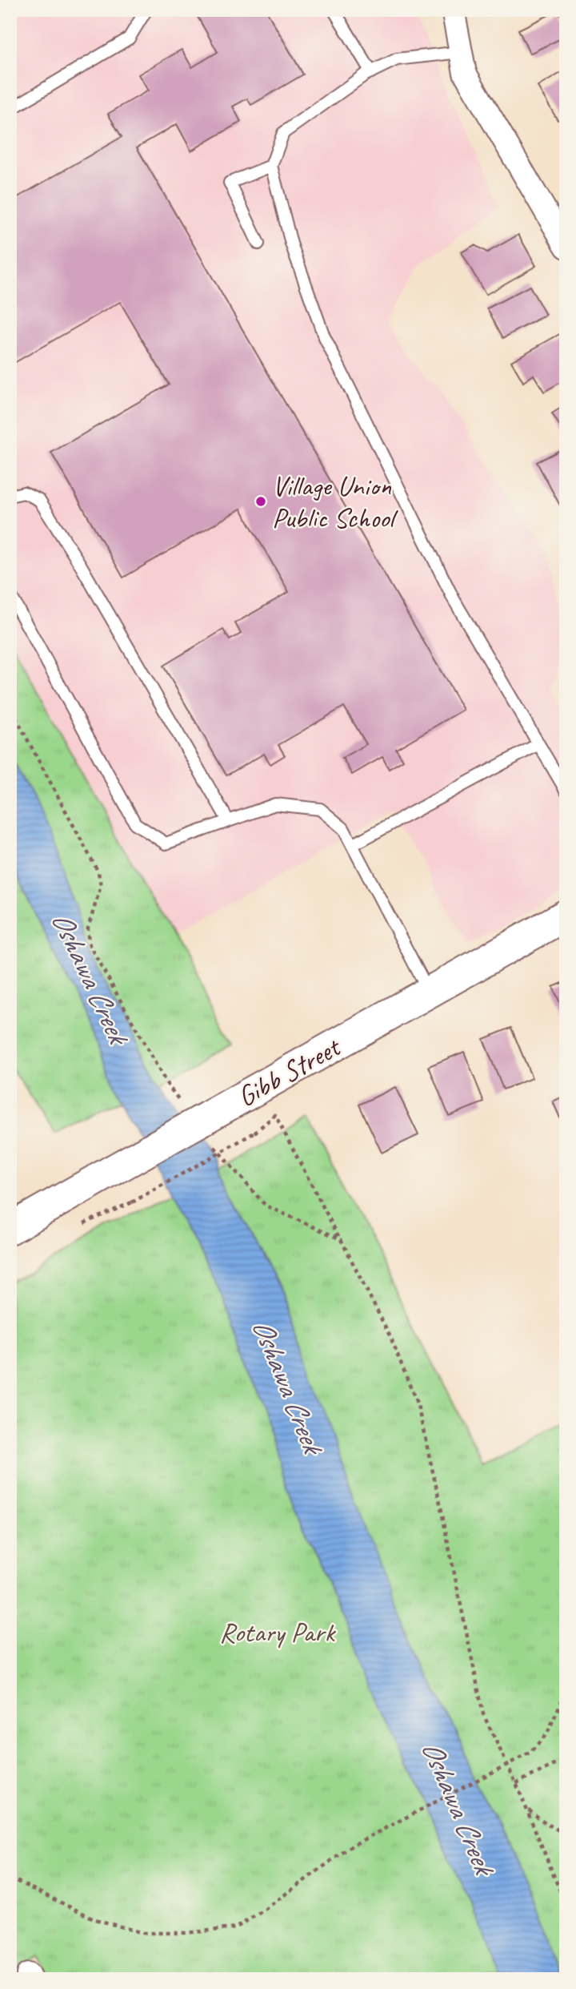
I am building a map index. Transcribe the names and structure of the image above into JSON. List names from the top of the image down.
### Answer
{
  "streets": {
    "main road": ["Gibb Street"]
  },
  "water": ["Oshawa Creek"],
  "parks": ["Rotary Park"],
  "places": ["Village Union Public School"]
}
